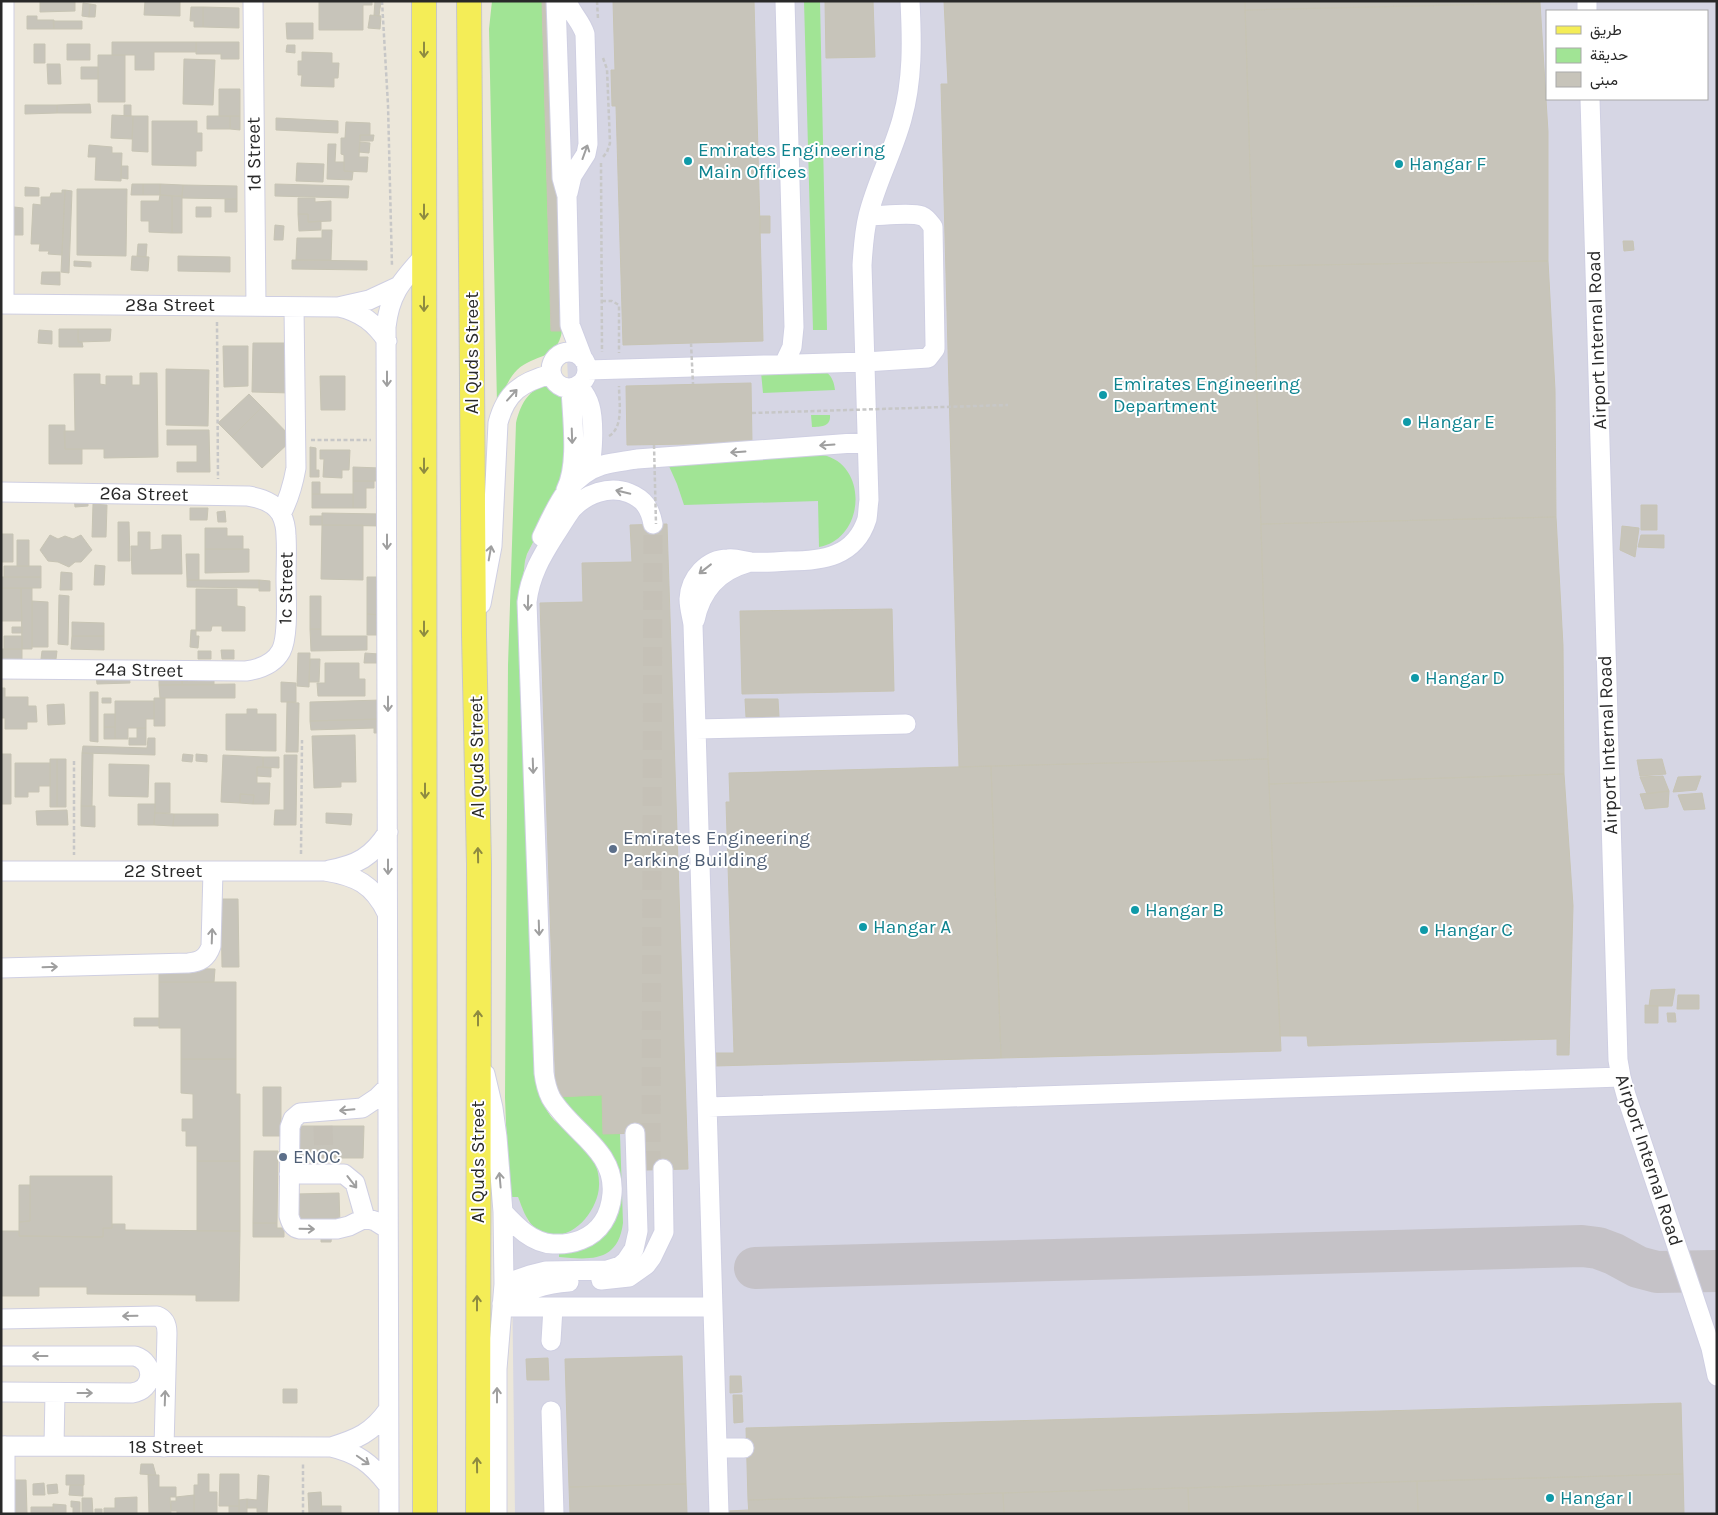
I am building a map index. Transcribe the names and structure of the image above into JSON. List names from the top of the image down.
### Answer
{
  "streets": {
    "main road": ["Al Quds Street"],
    "street": [
      "1d Street",
      "28a Street",
      "Airport Internal Road",
      "26a Street",
      "1c Street",
      "24a Street",
      "22 Street",
      "18 Street"
    ]
  },
  "crossings": [
    ["1d Street", "28a Street"],
    ["26a Street", "1c Street"],
    ["1c Street", "24a Street"]
  ],
  "places": [
    "Emirates Engineering Main Offices",
    "Hangar F",
    "Emirates Engineering Department",
    "Hangar E",
    "Hangar D",
    "Emirates Engineering Parking Building",
    "Hangar B",
    "Hangar A",
    "Hangar C",
    "ENOC",
    "Hangar I"
  ],
  "legend": ["طريق", "حديقة", "مبنى"]
}
